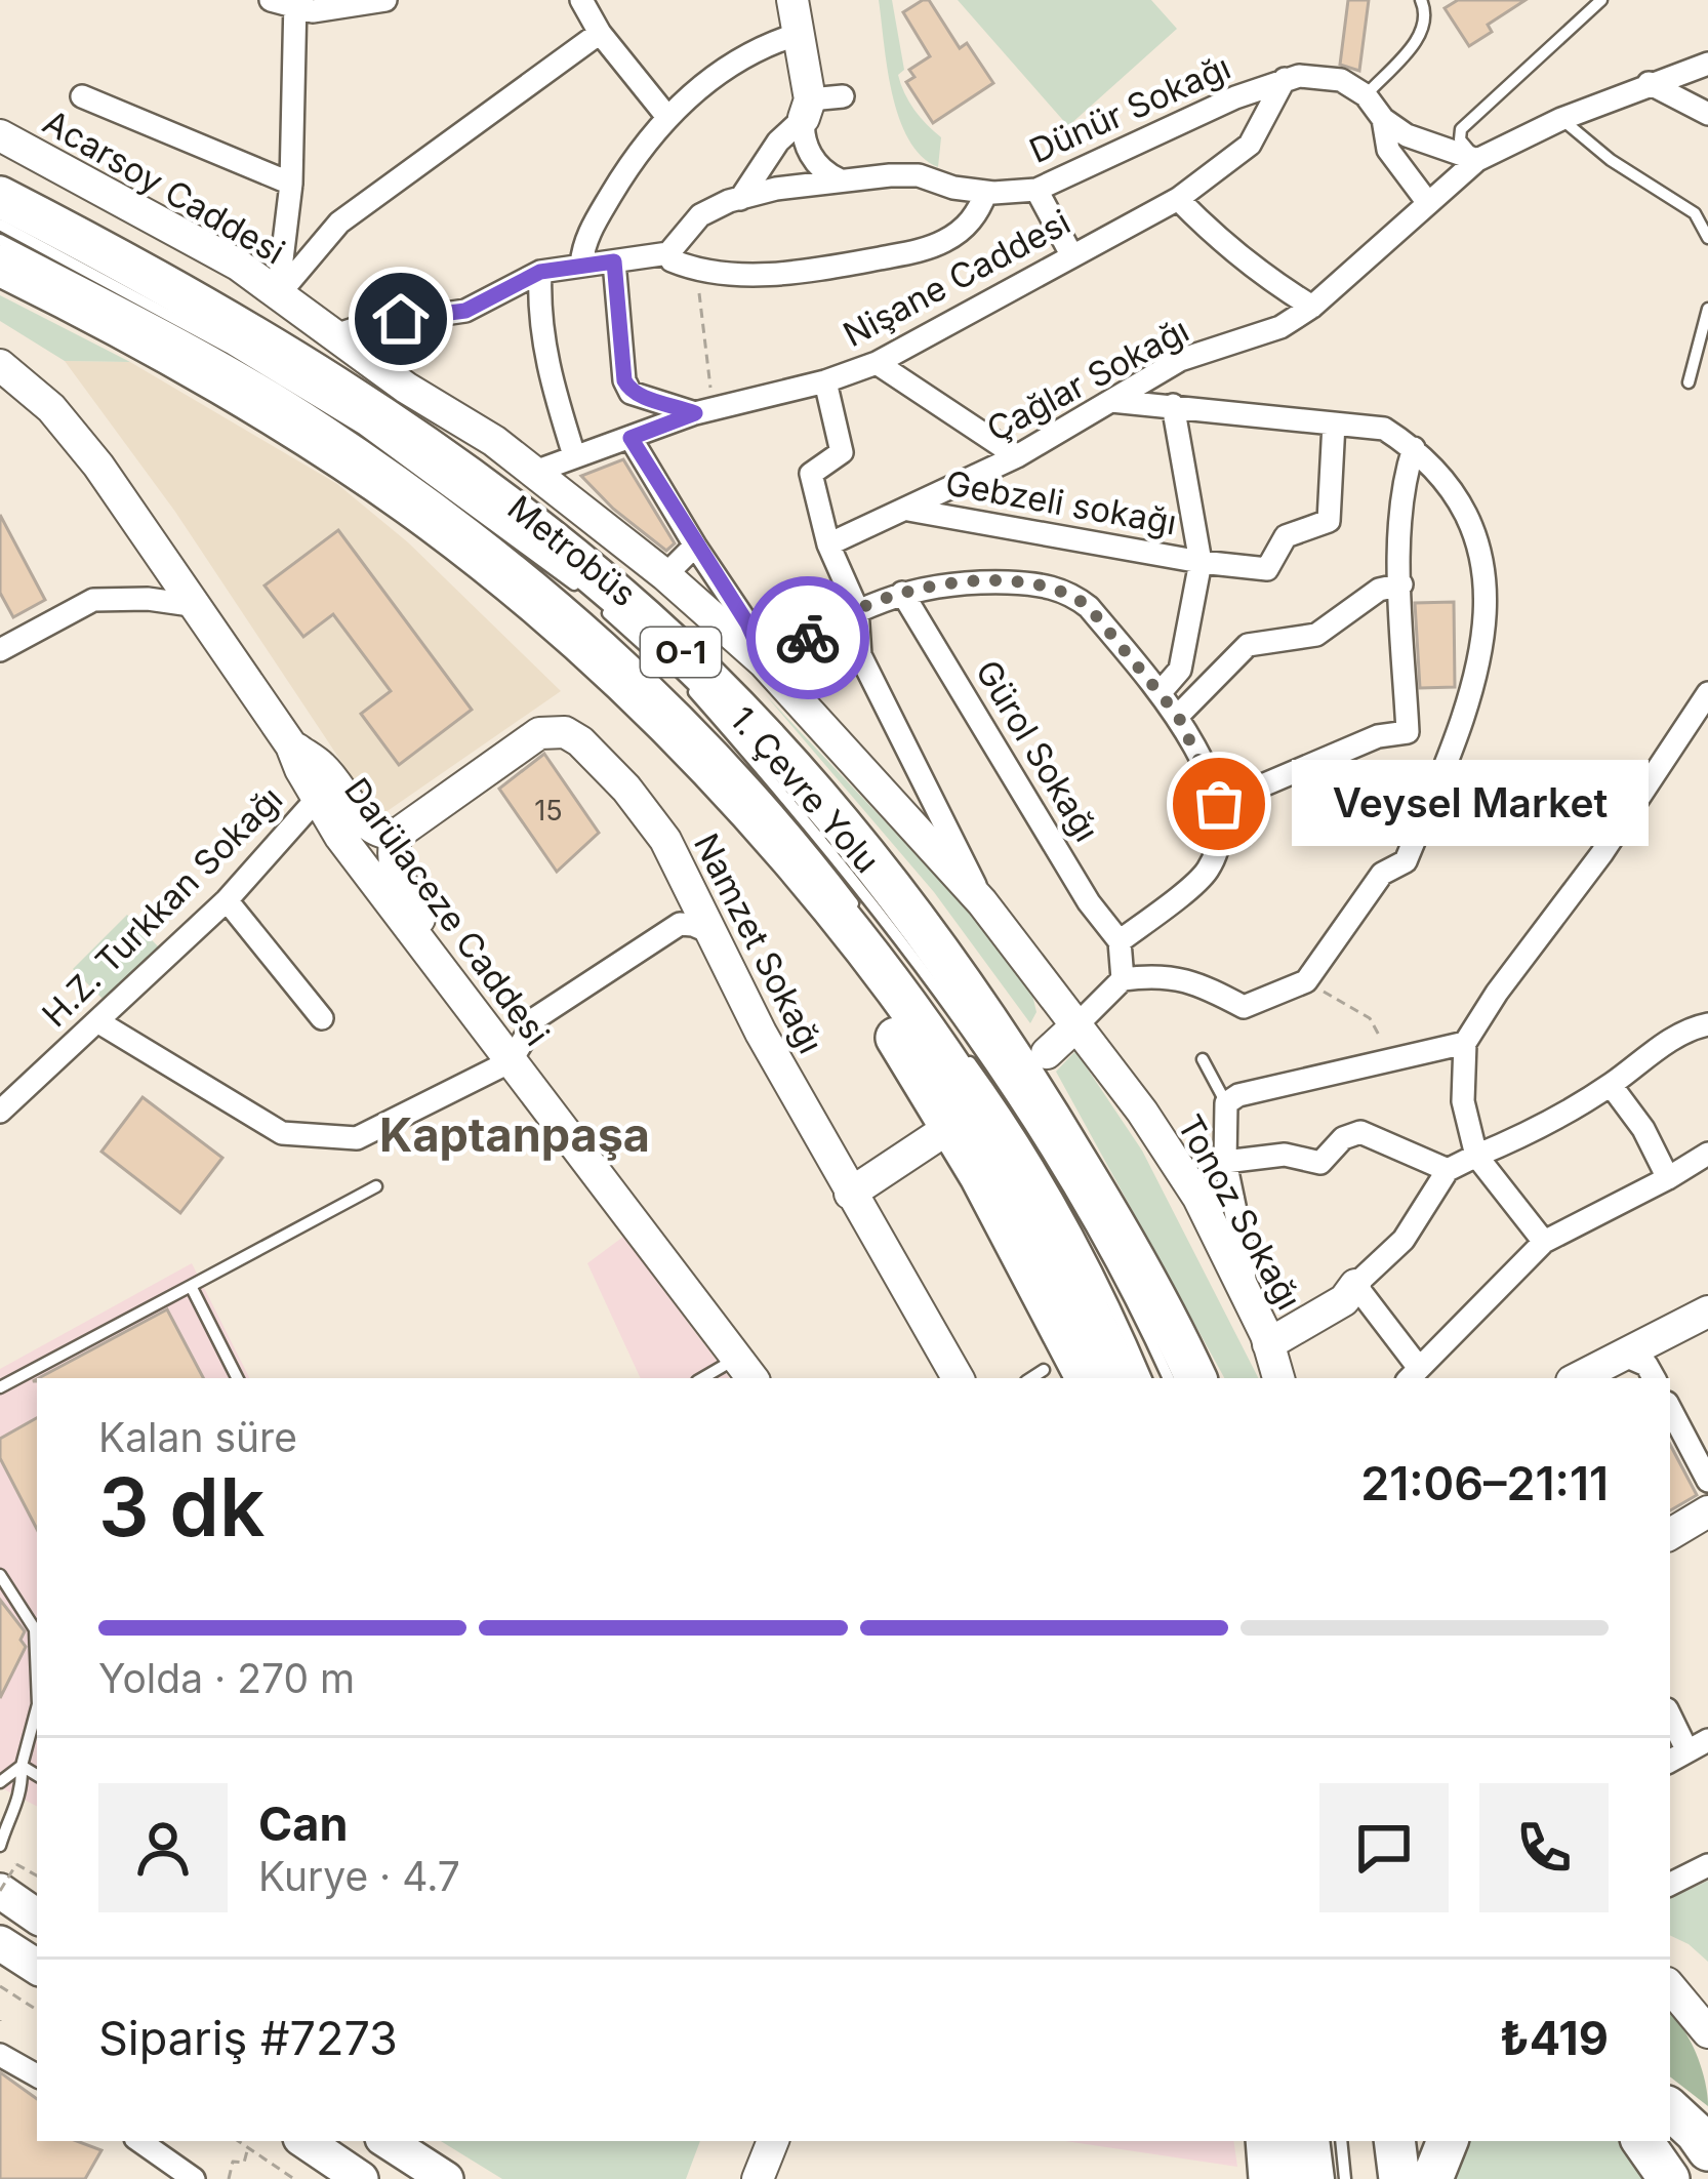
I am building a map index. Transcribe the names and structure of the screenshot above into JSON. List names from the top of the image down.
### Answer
{
  "streets": {
    "highway": ["O-1", "1. Çevre Yolu"],
    "main road": [
      "Acarsoy Caddesi",
      "Darülaceze Caddesi",
      "Namzet Sokağı",
      "Tonoz Sokağı"
    ],
    "street": [
      "Dünür Sokağı",
      "Nişane Caddesi",
      "Çağlar Sokağı",
      "Gebzeli sokağı",
      "Gürol Sokağı",
      "H.Z. Turkkan Sokağı"
    ],
    "lane": ["Metrobüs"]
  },
  "crossings": [
    ["Dünür Sokağı", "Nişane Caddesi"],
    ["Acarsoy Caddesi", "Tonoz Sokağı"],
    ["Nişane Caddesi", "Tonoz Sokağı"],
    ["Çağlar Sokağı", "Gebzeli sokağı"],
    ["H.Z. Turkkan Sokağı", "Darülaceze Caddesi"]
  ],
  "districts": ["Kaptanpaşa"],
  "places": ["Veysel Market"],
  "house_numbers": ["15"],
  "page": {
    "bubble": "Veysel Market",
    "heading": ["3 dk", "Kalan süre", "21:06–21:11"],
    "panel": [
      "Can",
      "Kurye · 4.7",
      "Sipariş #7273",
      "₺419"
    ],
    "bar": "Yolda · 270 m"
  }
}
